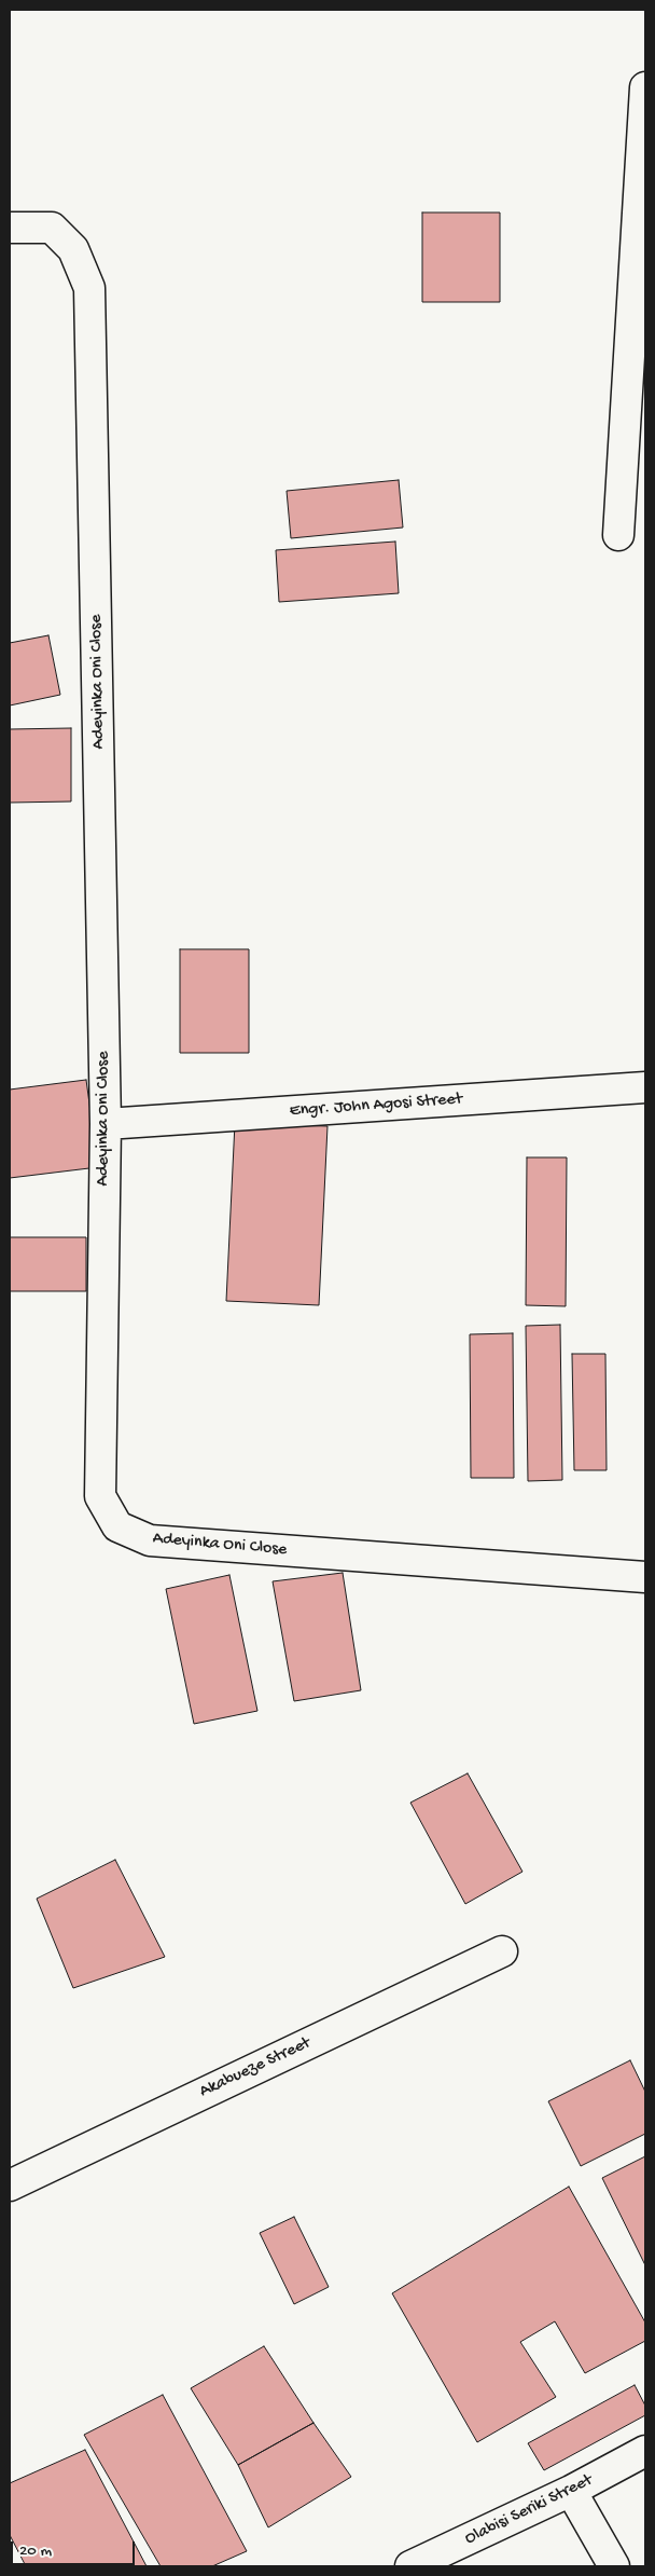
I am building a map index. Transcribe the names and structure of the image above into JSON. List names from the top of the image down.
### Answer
{
  "streets": {
    "street": [
      "Adeyinka Oni Close",
      "Engr. John Agosi Street",
      "Akabueze Street",
      "Olabisi Seriki Street"
    ]
  },
  "crossings": [
    ["Adeyinka Oni Close", "Engr. John Agosi Street"]
  ],
  "scale_bar": "20 m"
}
